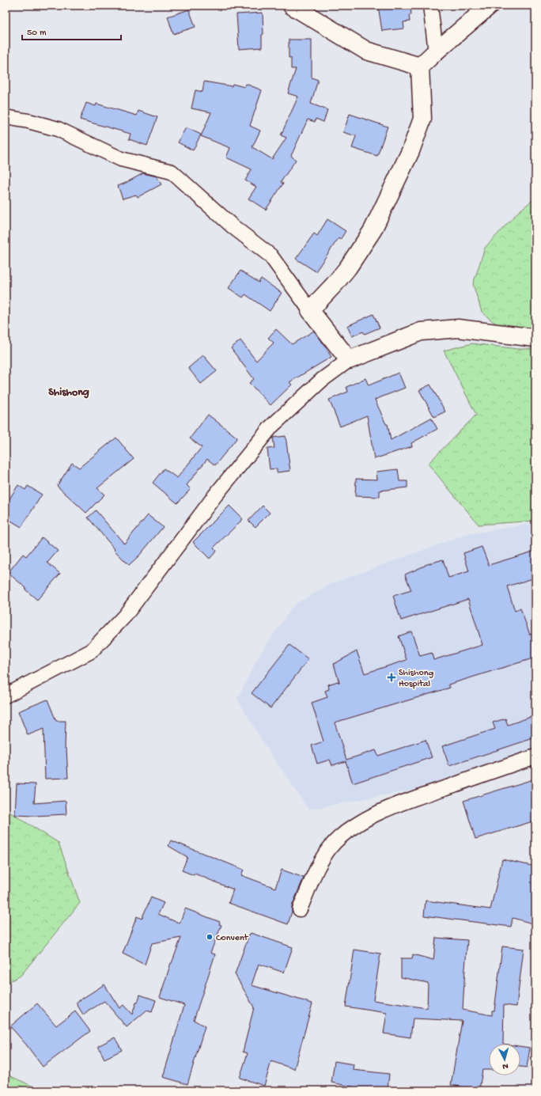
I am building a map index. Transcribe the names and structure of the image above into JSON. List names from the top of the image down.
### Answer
{
  "districts": ["Shishong"],
  "places": {
    "health": ["Shishong Hospital"],
    "other": ["Convent"]
  },
  "scale_bar": "50 m",
  "north": "bottom"
}
